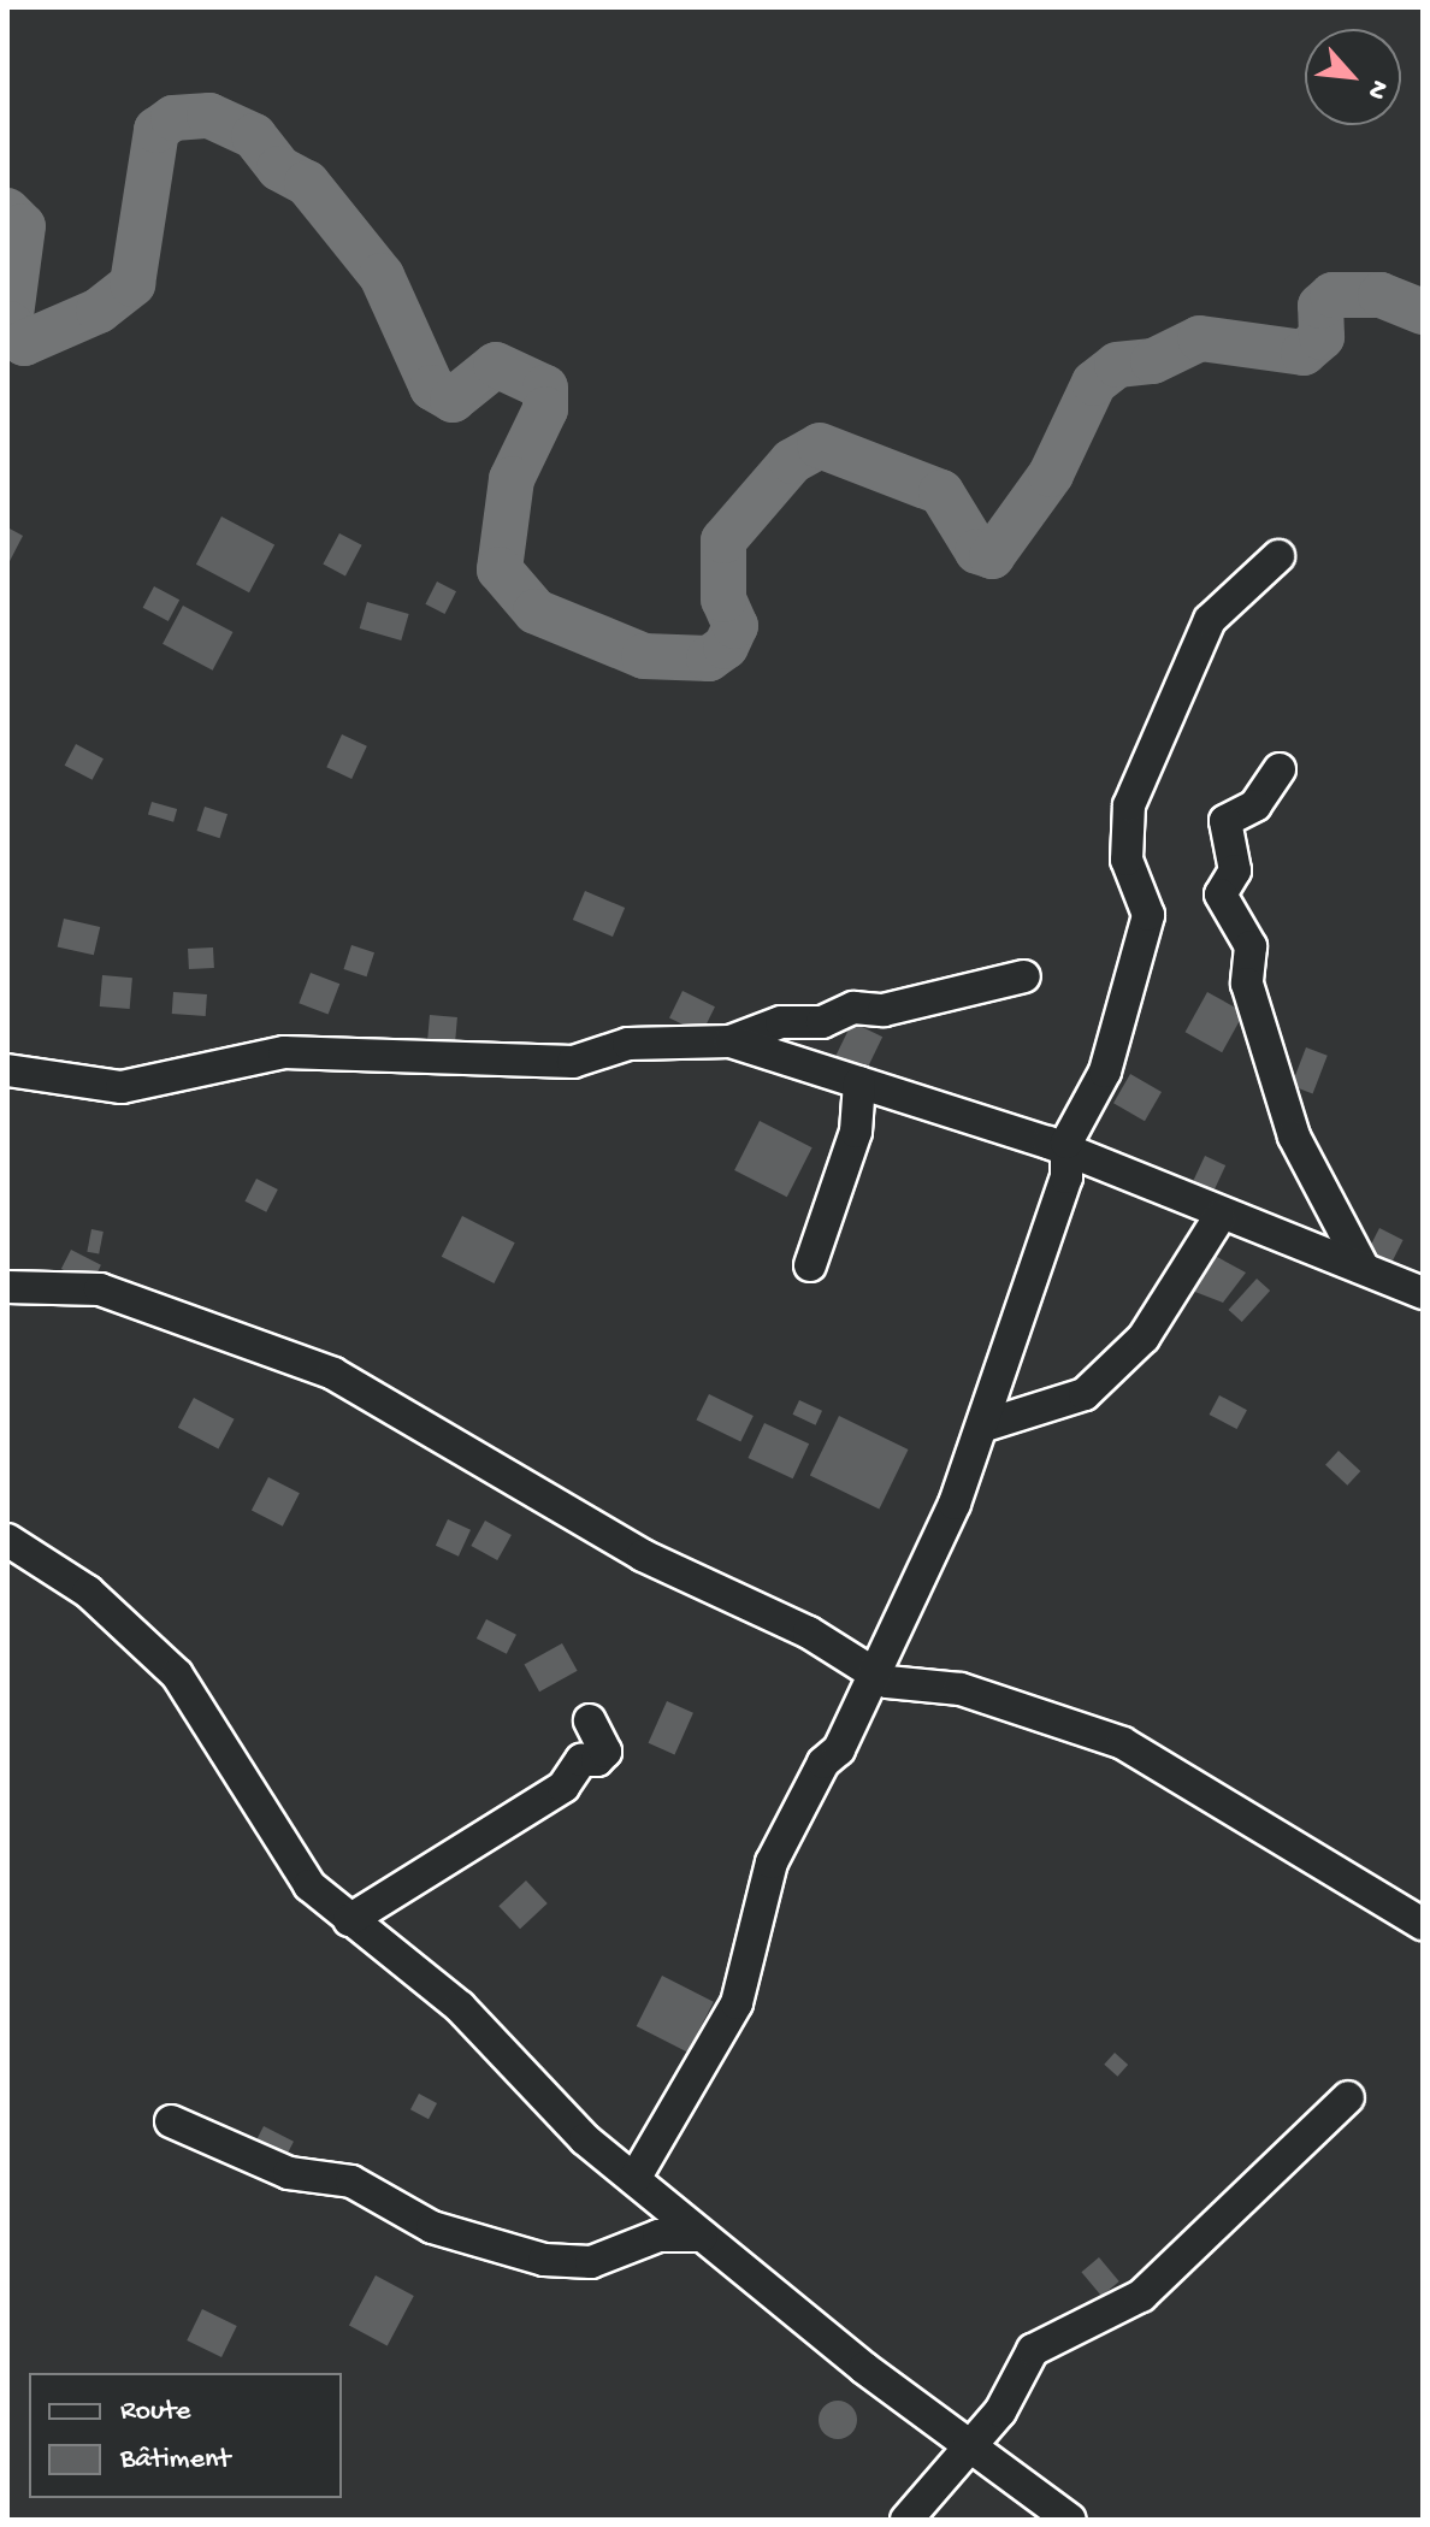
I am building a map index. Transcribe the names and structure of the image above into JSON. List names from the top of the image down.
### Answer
{
  "legend": ["Route", "Bâtiment"],
  "north": "bottom right"
}
